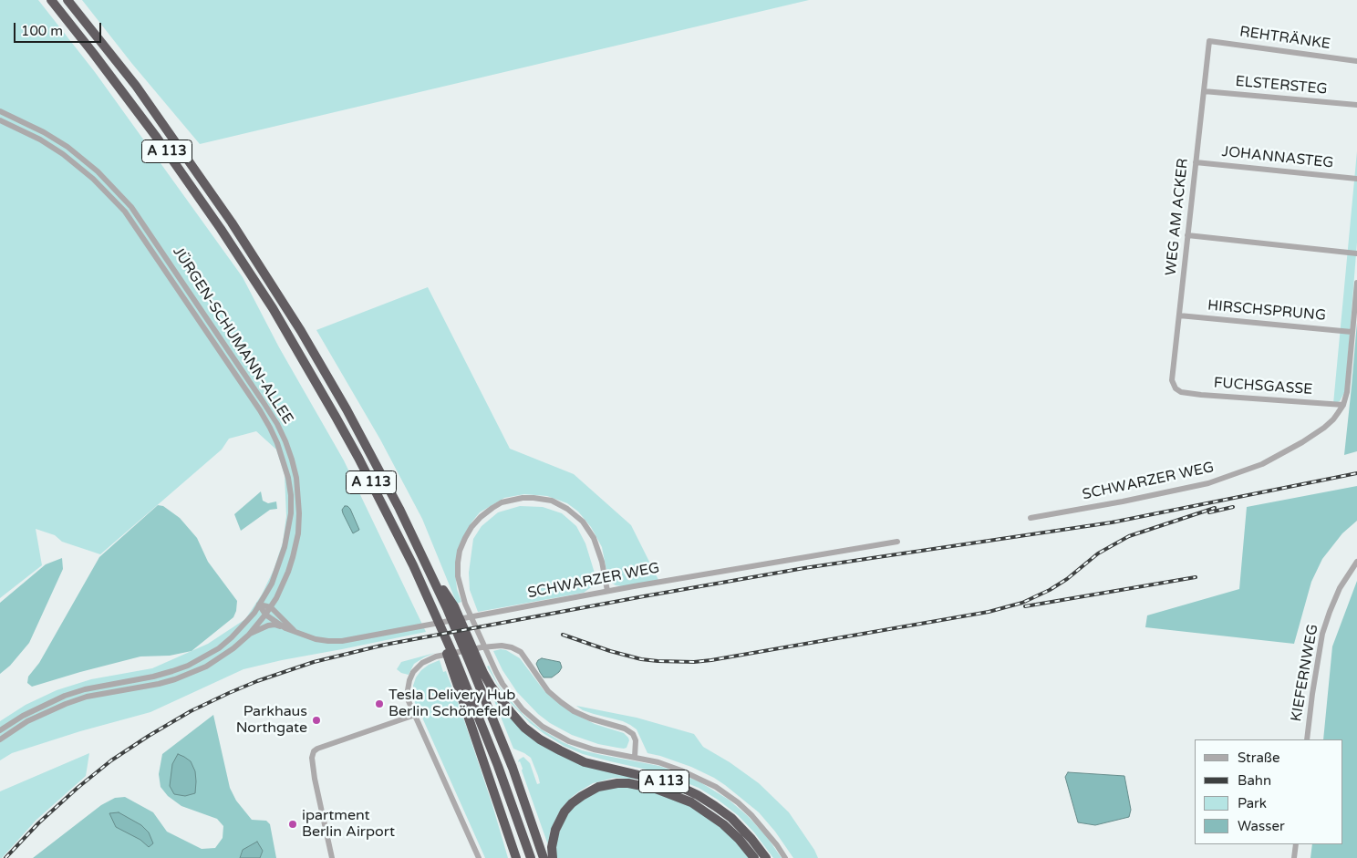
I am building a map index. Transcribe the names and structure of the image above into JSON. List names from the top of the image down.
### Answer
{
  "streets": {
    "highway": ["A 113"],
    "street": [
      "REHTRÄNKE",
      "ELSTERSTEG",
      "JOHANNASTEG",
      "WEG AM ACKER",
      "HIRSCHSPRUNG",
      "JÜRGEN-SCHUMANN-ALLEE",
      "FUCHSGASSE",
      "SCHWARZER WEG",
      "KIEFERNWEG"
    ]
  },
  "crossings": [
    ["REHTRÄNKE", "WEG AM ACKER"],
    ["ELSTERSTEG", "WEG AM ACKER"],
    ["JOHANNASTEG", "WEG AM ACKER"],
    ["WEG AM ACKER", "HIRSCHSPRUNG"],
    ["WEG AM ACKER", "FUCHSGASSE"],
    ["HIRSCHSPRUNG", "SCHWARZER WEG"],
    ["JÜRGEN-SCHUMANN-ALLEE", "SCHWARZER WEG"],
    ["FUCHSGASSE", "SCHWARZER WEG"]
  ],
  "places": ["Tesla Delivery Hub Berlin Schönefeld", "Parkhaus Northgate", "ipartment Berlin Airport"],
  "legend": [
    "Straße",
    "Bahn",
    "Park",
    "Wasser"
  ],
  "scale_bar": "100 m"
}
